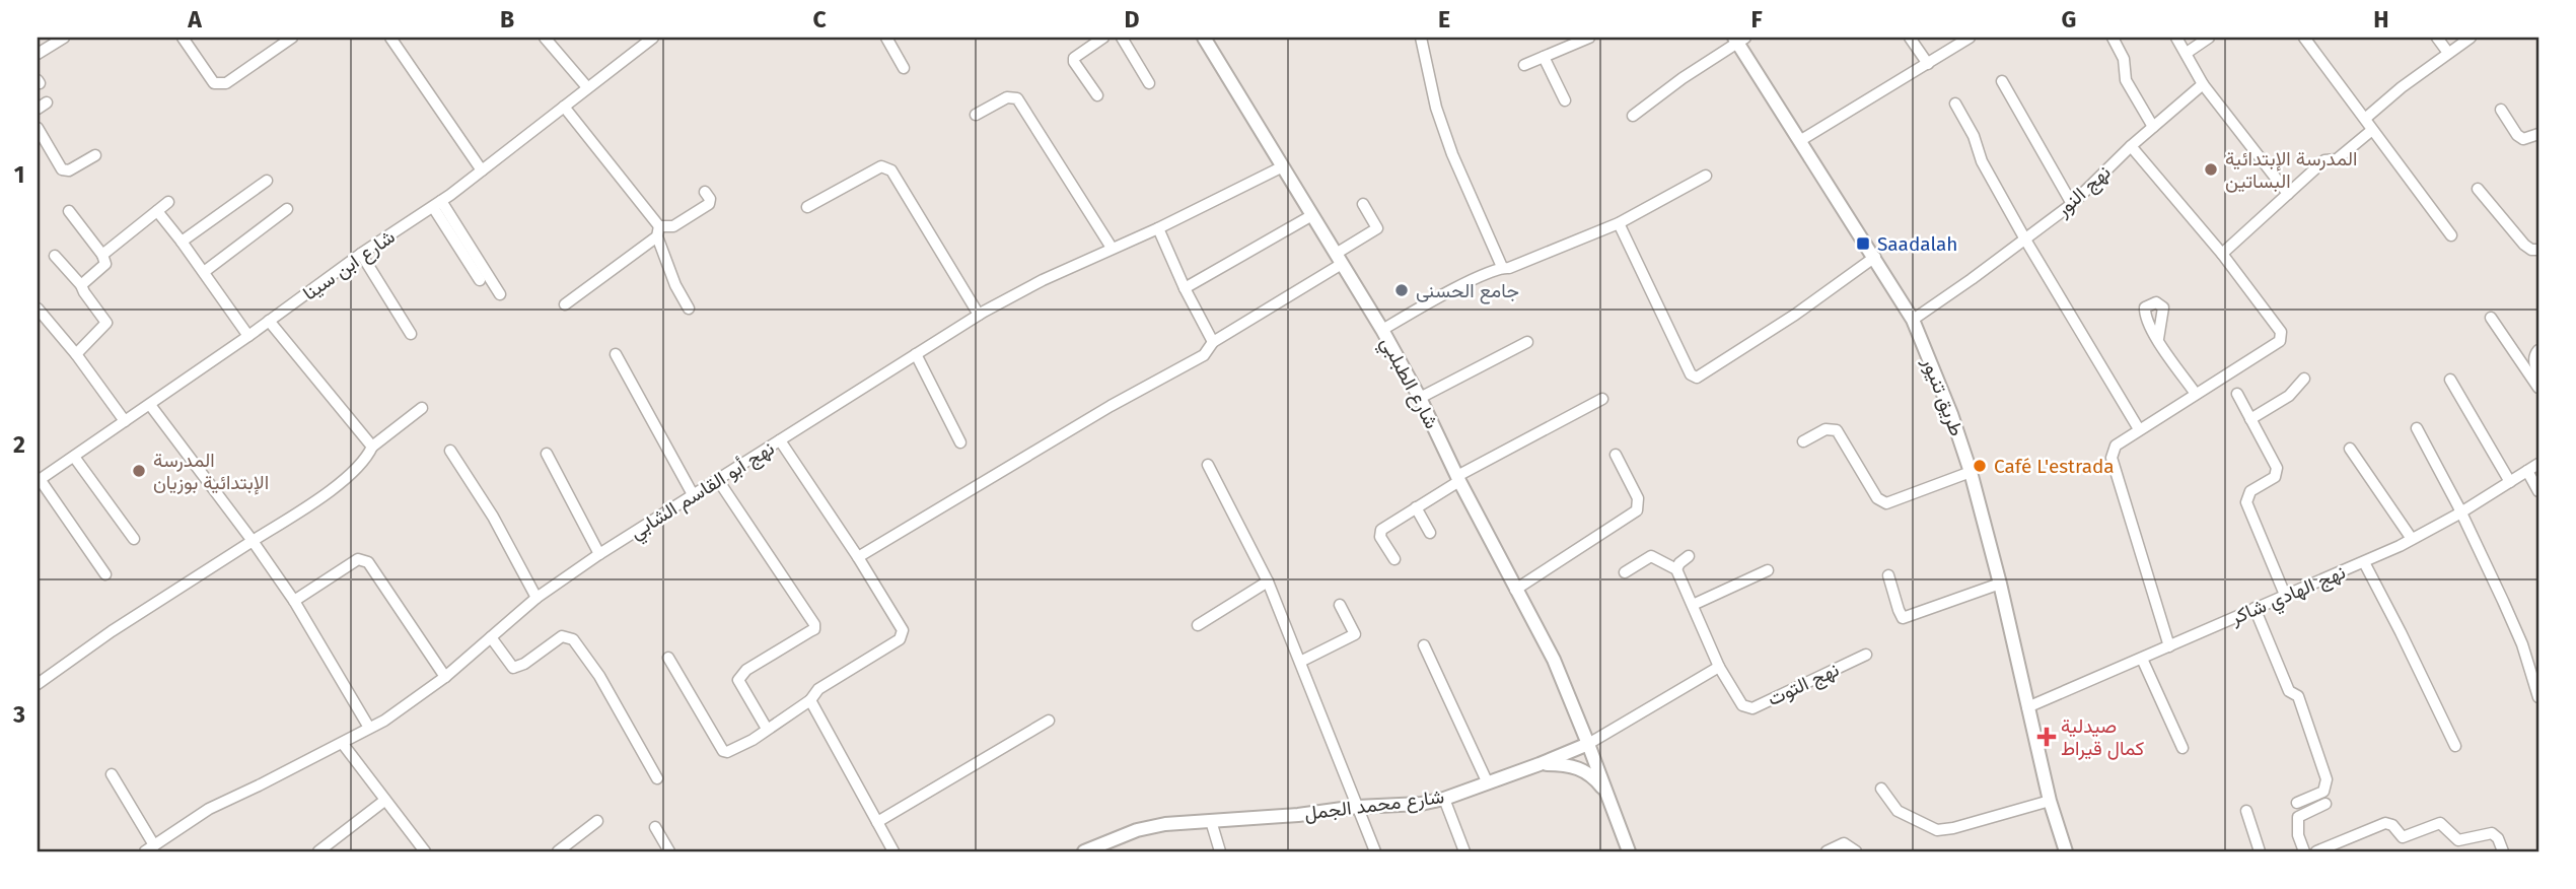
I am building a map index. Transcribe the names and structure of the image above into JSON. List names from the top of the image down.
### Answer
{
  "streets": {
    "street": [
      "نهج النور",
      "شارع ابن سينا",
      "شارع الطبلبي",
      "طريق تنيور",
      "نهج أبو القاسم الشابي",
      "نهج الهادي شاكر",
      "نهج التوت",
      "شارع محمد الجمل"
    ]
  },
  "crossings": [
    ["نهج النور", "طريق تنيور"],
    ["شارع الطبلبي", "نهج أبو القاسم الشابي"],
    ["شارع الطبلبي", "شارع محمد الجمل"],
    ["طريق تنيور", "نهج الهادي شاكر"]
  ],
  "places": {
    "other": [
      "المدرسة الإبتدائية البساتين",
      "جامع الحسنى",
      "Café L'estrada",
      "المدرسة الإبتدائية بوزيان"
    ],
    "transit": ["Saadalah"],
    "health": ["صيدلية كمال قيراط"]
  },
  "grid": {
    "columns": [
      "A",
      "B",
      "C",
      "D",
      "E",
      "F",
      "G",
      "H"
    ],
    "rows": ["1", "2", "3"]
  }
}
